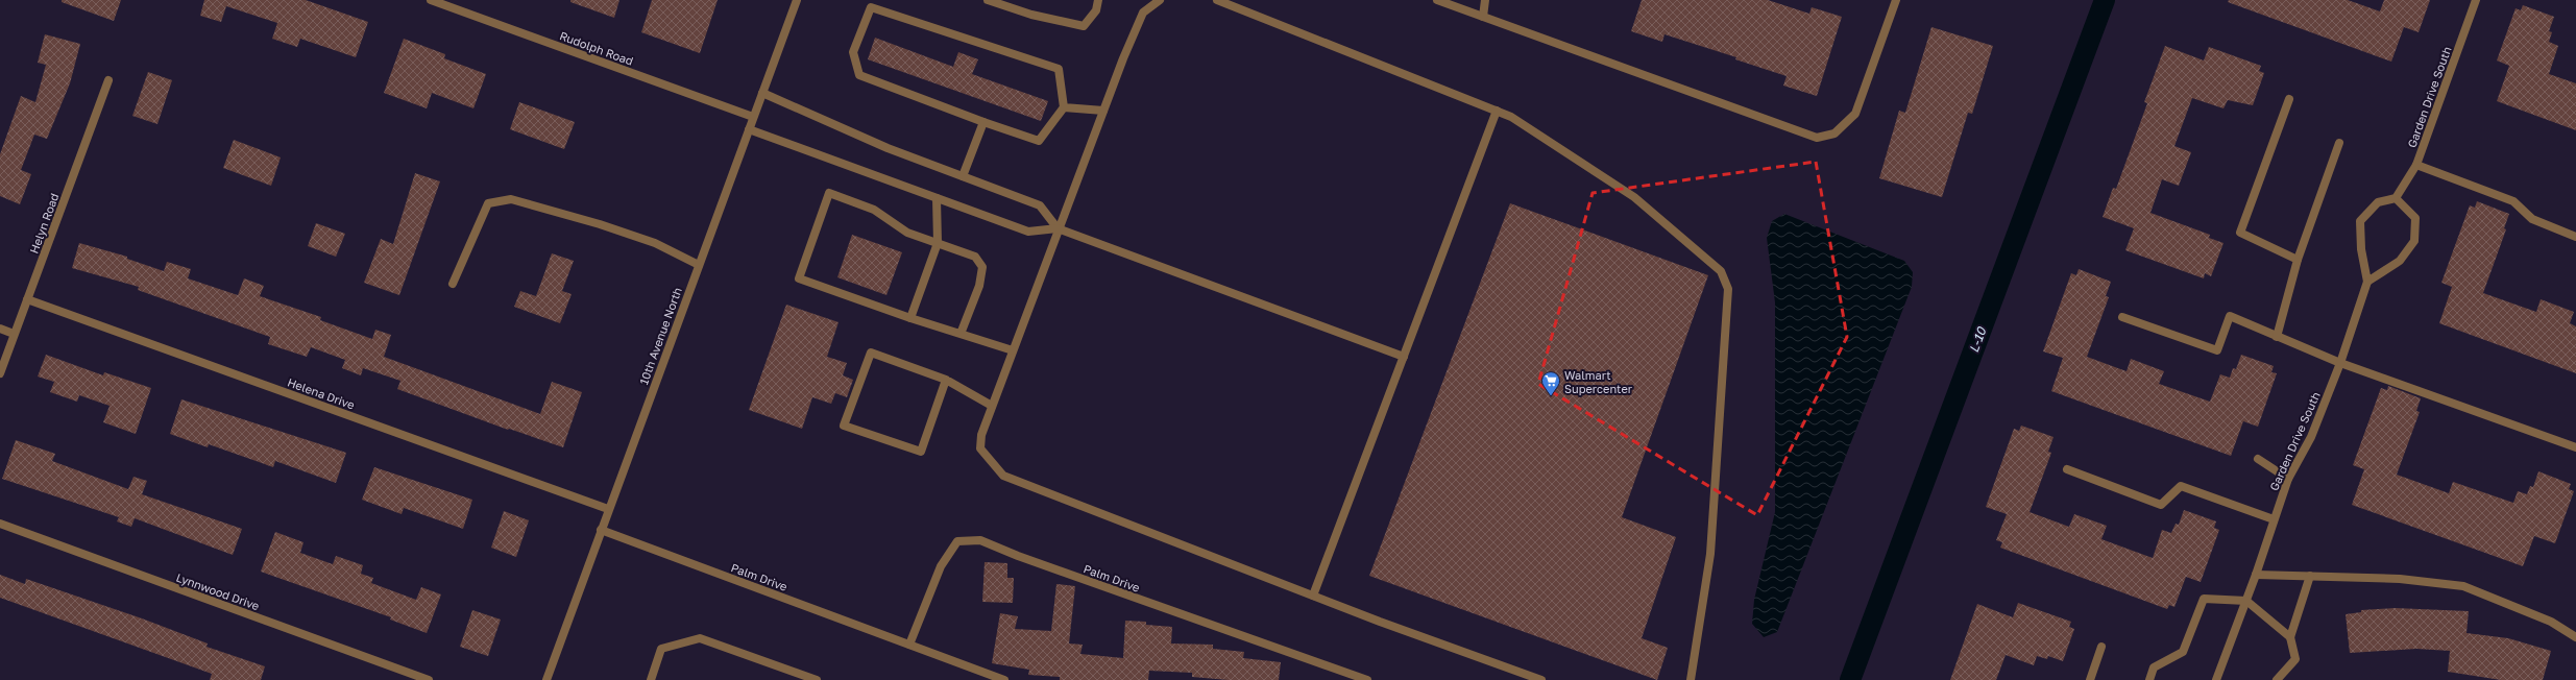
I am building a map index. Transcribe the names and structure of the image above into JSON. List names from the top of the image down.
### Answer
{
  "streets": {
    "street": [
      "Rudolph Road",
      "Garden Drive South",
      "Helyn Road",
      "10th Avenue North",
      "Helena Drive",
      "Palm Drive",
      "Lynnwood Drive"
    ]
  },
  "crossings": [
    ["Rudolph Road", "10th Avenue North"],
    ["Helyn Road", "Helena Drive"],
    ["10th Avenue North", "Helena Drive"],
    ["10th Avenue North", "Palm Drive"]
  ],
  "water": ["L-10"],
  "places": {
    "supermarket": ["Walmart Supercenter"]
  }
}
